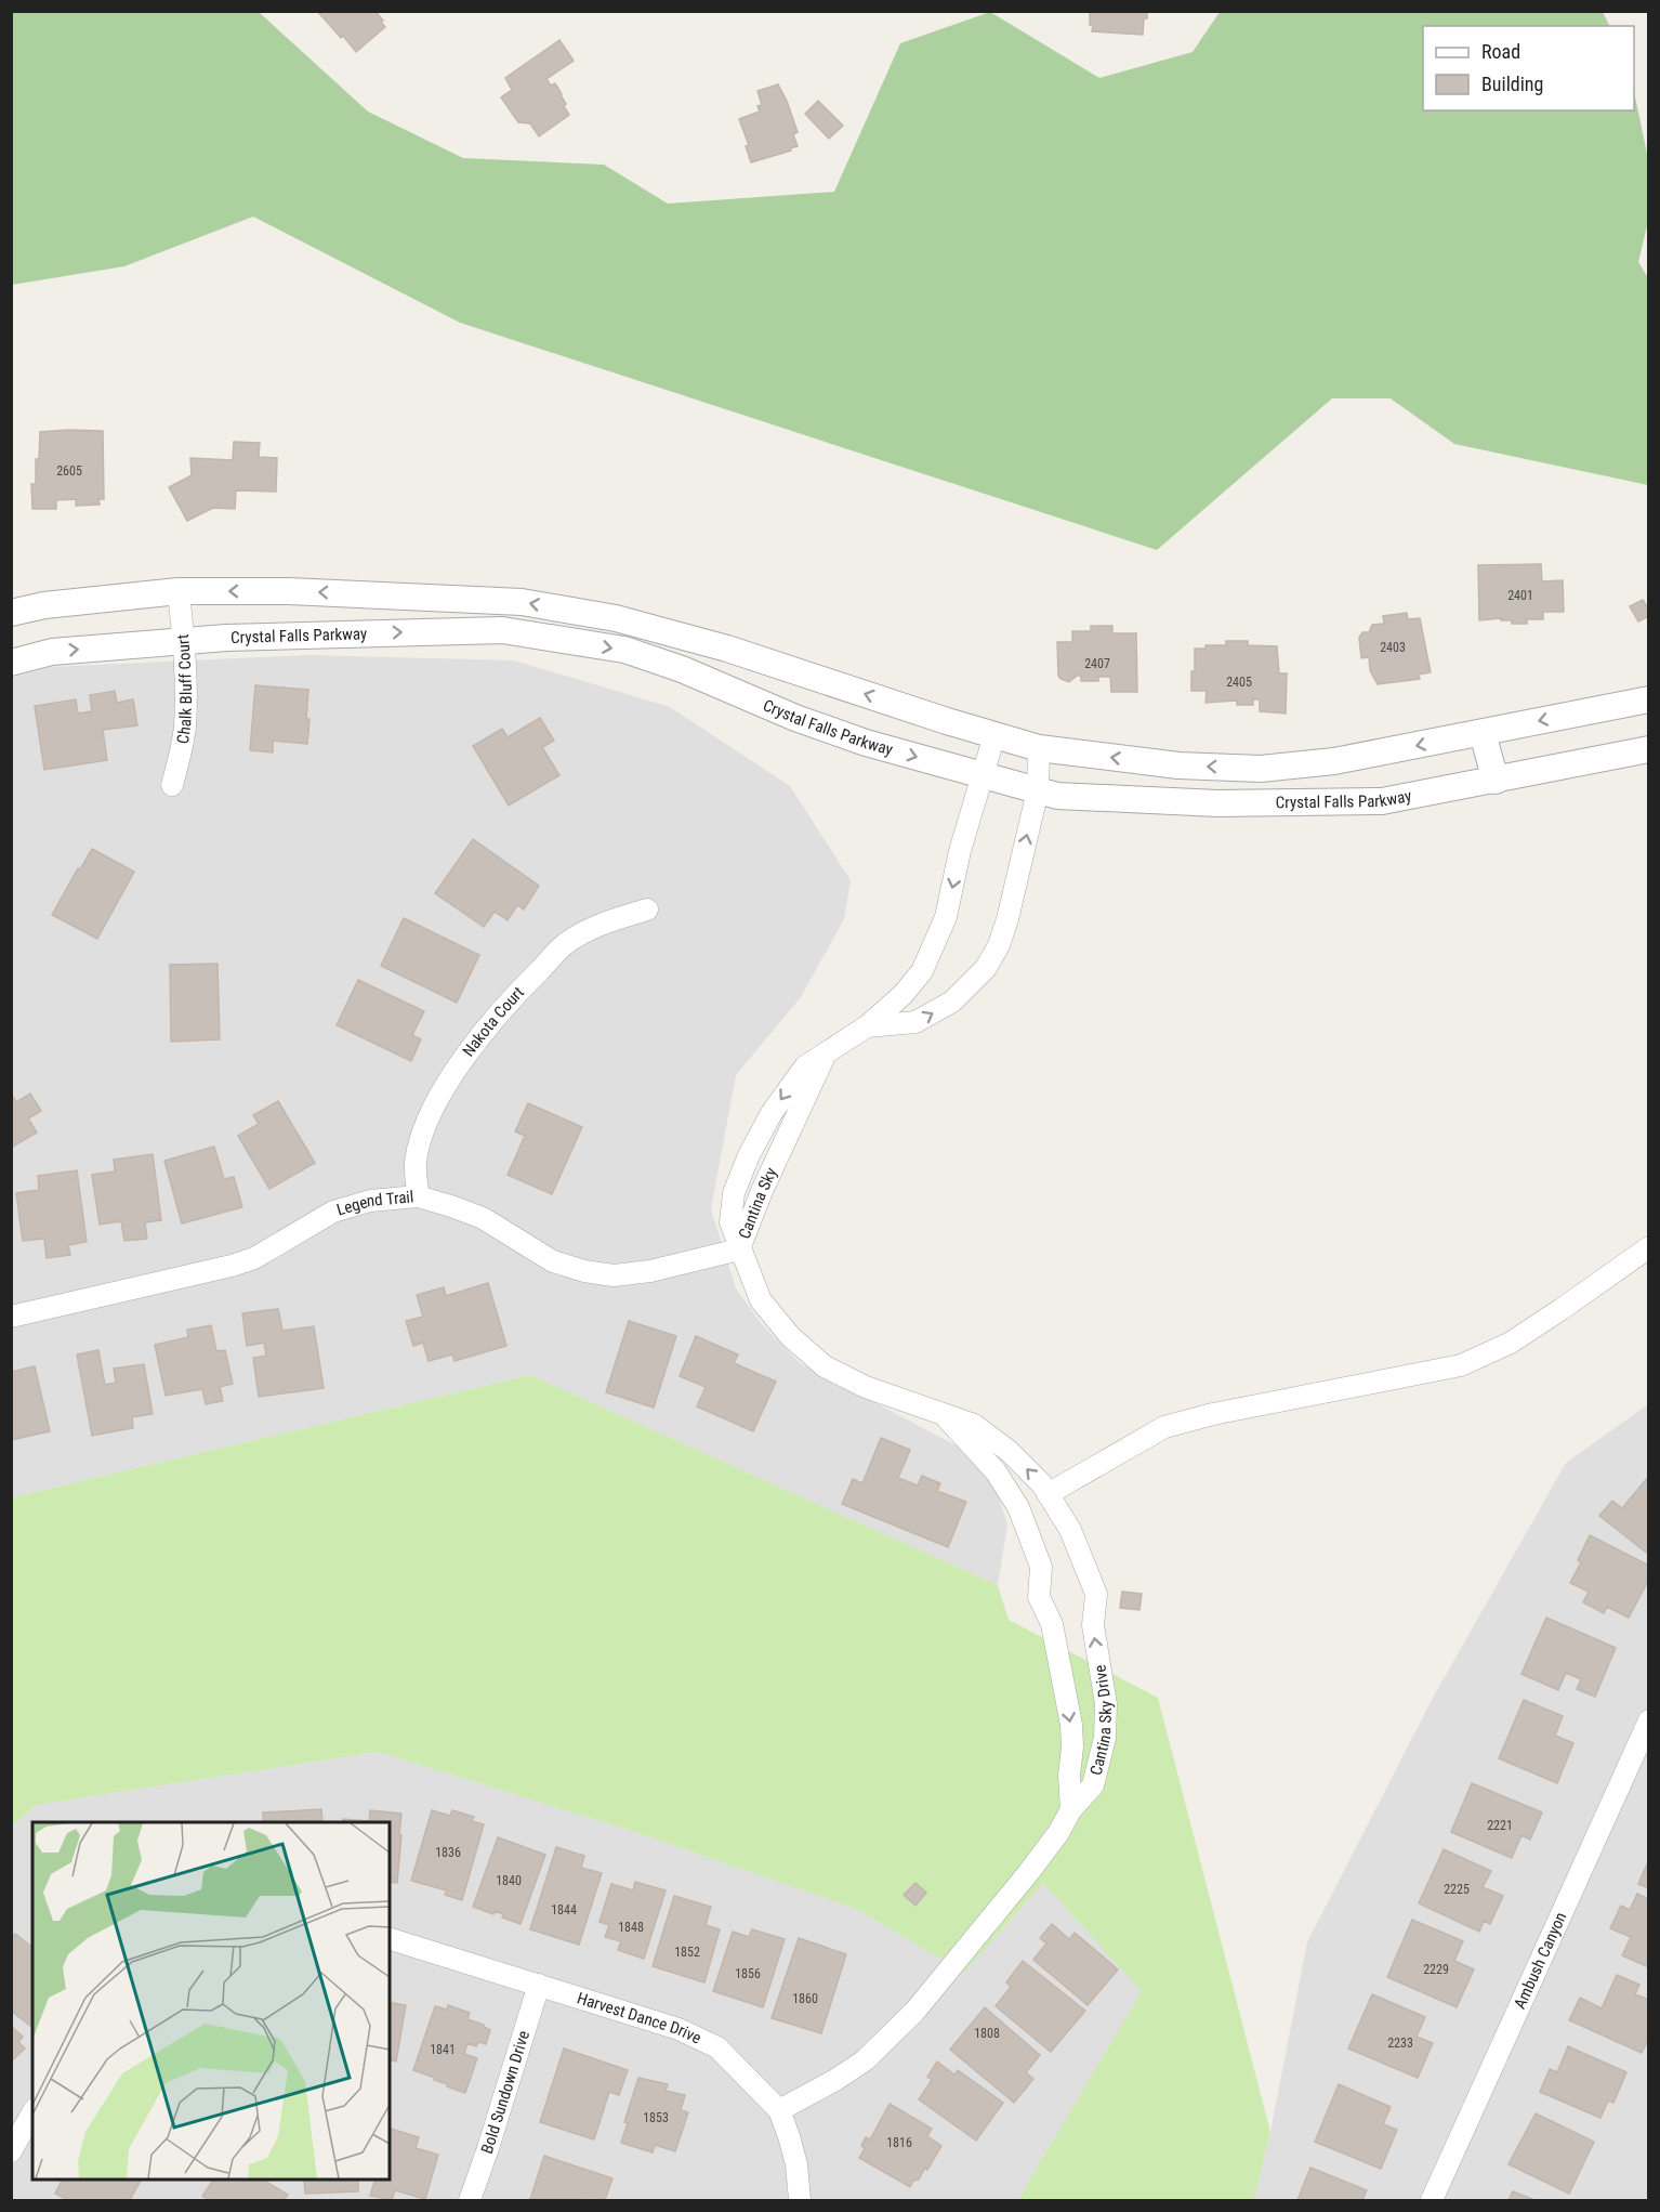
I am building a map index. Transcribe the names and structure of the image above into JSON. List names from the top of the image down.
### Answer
{
  "streets": {
    "street": [
      "Crystal Falls Parkway",
      "Chalk Bluff Court",
      "Nakota Court",
      "Cantina Sky",
      "Legend Trail",
      "Cantina Sky Drive",
      "Ambush Canyon",
      "Harvest Dance Drive",
      "Bold Sundown Drive"
    ]
  },
  "crossings": [
    ["Crystal Falls Parkway", "Chalk Bluff Court"],
    ["Crystal Falls Parkway", "Cantina Sky"],
    ["Nakota Court", "Legend Trail"],
    ["Cantina Sky", "Legend Trail"],
    ["Cantina Sky", "Cantina Sky Drive"],
    ["Legend Trail", "Cantina Sky Drive"],
    ["Cantina Sky Drive", "Harvest Dance Drive"],
    ["Harvest Dance Drive", "Bold Sundown Drive"]
  ],
  "house_numbers": [
    "2605",
    "2401",
    "2403",
    "2407",
    "2405",
    "2221",
    "1836",
    "1840",
    "2225",
    "1844",
    "1848",
    "1852",
    "2229",
    "1856",
    "1860",
    "1808",
    "2233",
    "1841",
    "1853",
    "1816"
  ],
  "legend": ["Road", "Building"]
}
